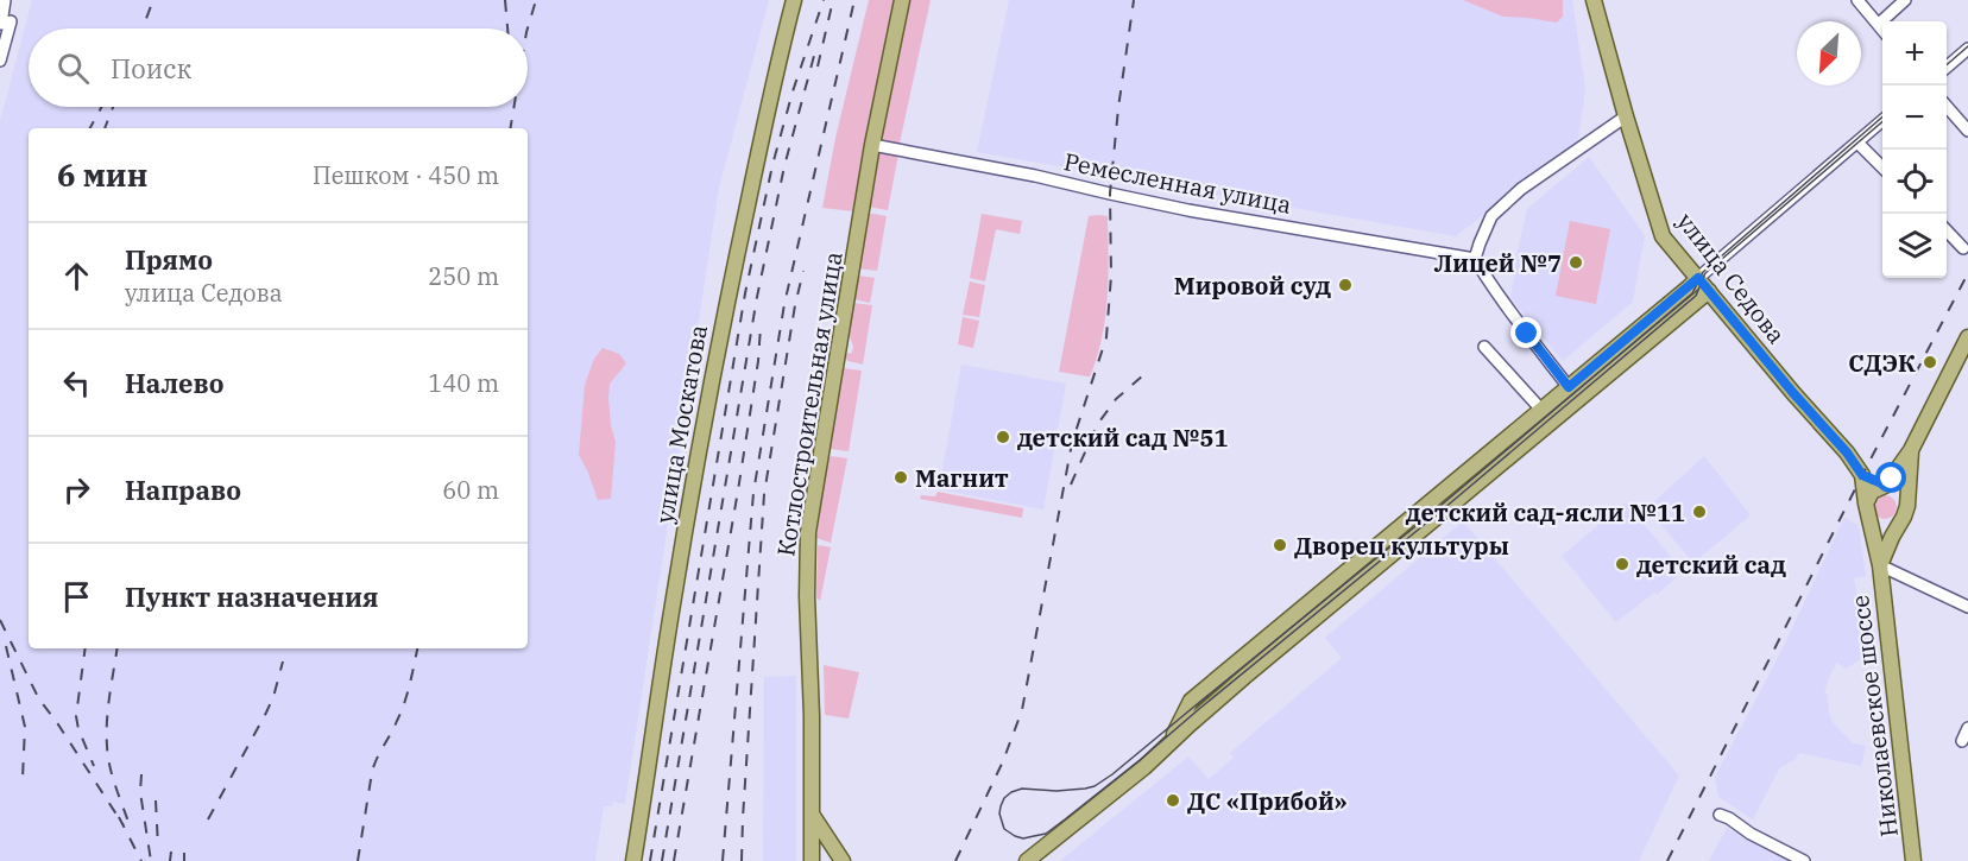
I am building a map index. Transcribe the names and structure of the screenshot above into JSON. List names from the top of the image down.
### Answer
{
  "streets": {
    "main road": [
      "улица Седова",
      "Котлостроительная улица",
      "улица Москатова",
      "Николаевское шоссе"
    ],
    "street": ["Ремесленная улица"]
  },
  "crossings": [
    ["Ремесленная улица", "Котлостроительная улица"],
    ["улица Седова", "Николаевское шоссе"]
  ],
  "places": [
    "Лицей №7",
    "Мировой суд",
    "СДЭК",
    "детский сад №51",
    "Магнит",
    "детский сад-ясли №11",
    "Дворец культуры",
    "детский сад",
    "ДC «Прибой»"
  ],
  "north": "bottom left",
  "page": {
    "map_buttons": ["+", "−"],
    "search": "Поиск",
    "heading": ["6 мин", "Пешком · 450 m"],
    "list": [
      ["Прямо", "улица Седова", "250 m"],
      ["Налево", "140 m"],
      ["Направо", "60 m"],
      "Пункт назначения"
    ]
  }
}
